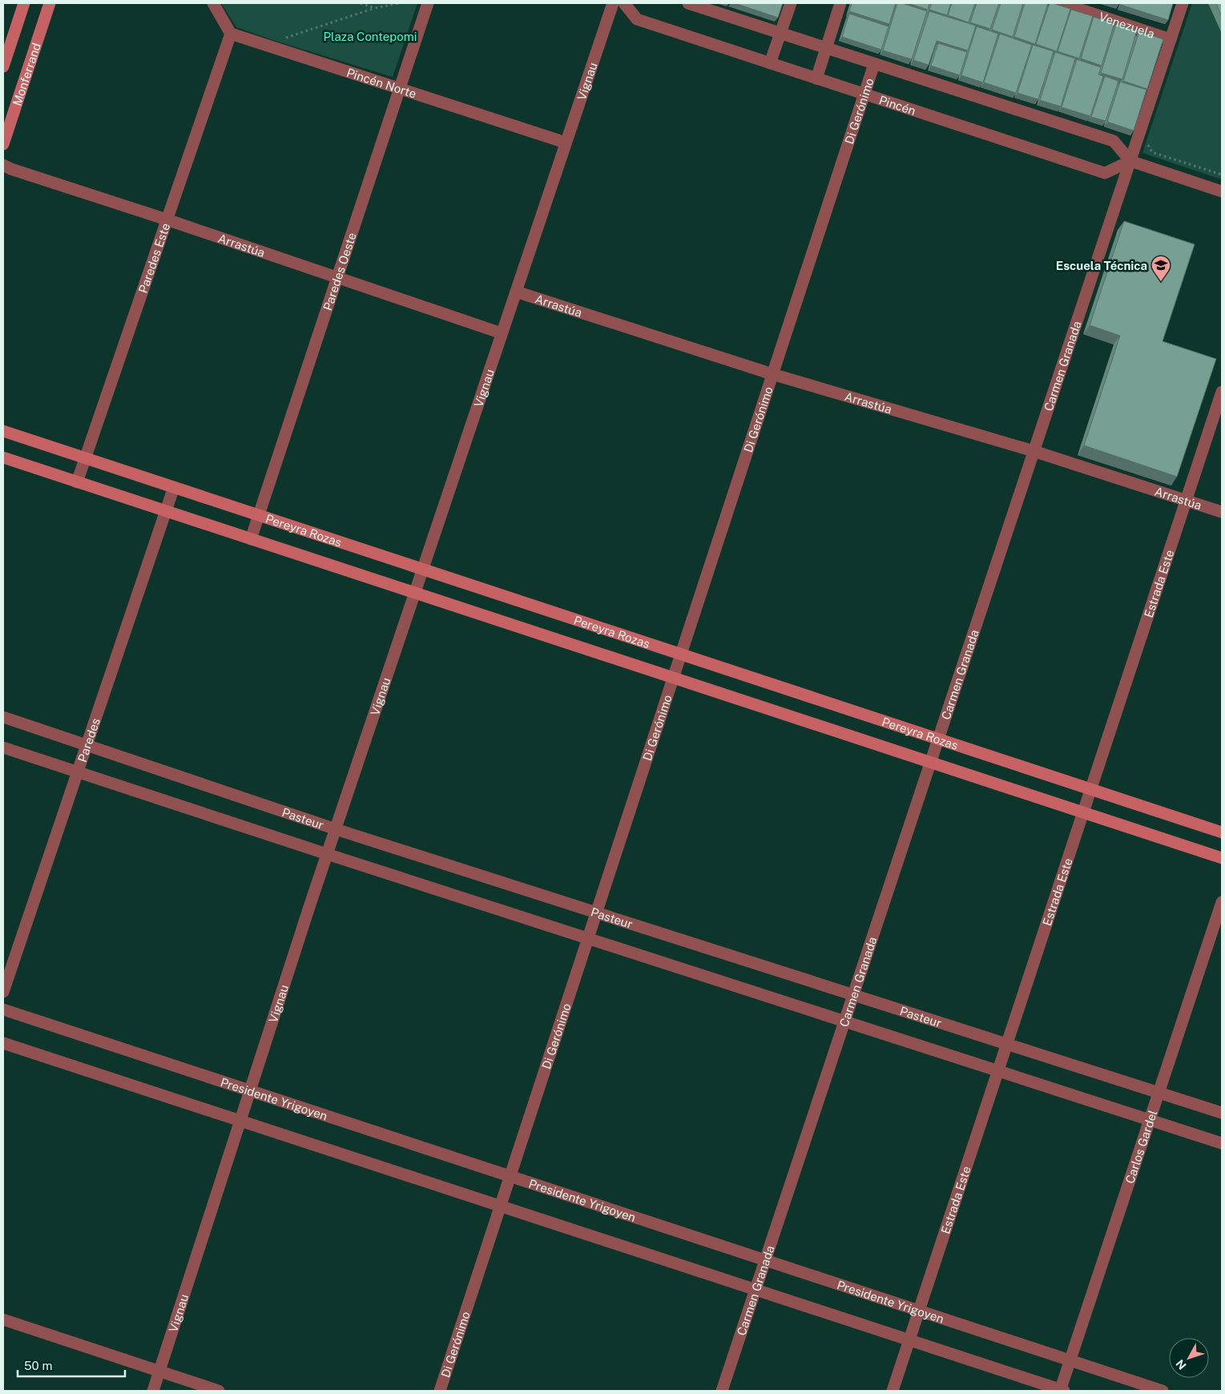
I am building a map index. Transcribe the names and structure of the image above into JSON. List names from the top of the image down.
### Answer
{
  "streets": {
    "street": [
      "Venezuela",
      "Monferrand",
      "Vignau",
      "Pincén Norte",
      "Pincén",
      "Di Gerónimo",
      "Arrastúa",
      "Paredes Este",
      "Paredes Oeste",
      "Carmen Granada",
      "Pereyra Rozas",
      "Estrada Este",
      "Paredes",
      "Pasteur",
      "Presidente Yrigoyen",
      "Carlos Gardel"
    ]
  },
  "crossings": [
    ["Venezuela", "Carmen Granada"],
    ["Vignau", "Pincén Norte"],
    ["Vignau", "Arrastúa"],
    ["Vignau", "Pereyra Rozas"],
    ["Vignau", "Pasteur"],
    ["Vignau", "Presidente Yrigoyen"],
    ["Pincén Norte", "Paredes Este"],
    ["Pincén Norte", "Paredes Oeste"],
    ["Pincén", "Di Gerónimo"],
    ["Pincén", "Carmen Granada"],
    ["Di Gerónimo", "Arrastúa"],
    ["Di Gerónimo", "Pereyra Rozas"],
    ["Di Gerónimo", "Pasteur"],
    ["Di Gerónimo", "Presidente Yrigoyen"],
    ["Arrastúa", "Paredes Este"],
    ["Arrastúa", "Paredes Oeste"],
    ["Arrastúa", "Carmen Granada"],
    ["Arrastúa", "Estrada Este"],
    ["Paredes Este", "Pereyra Rozas"],
    ["Paredes Oeste", "Pereyra Rozas"],
    ["Carmen Granada", "Pereyra Rozas"],
    ["Carmen Granada", "Pasteur"],
    ["Carmen Granada", "Presidente Yrigoyen"],
    ["Pereyra Rozas", "Estrada Este"],
    ["Pereyra Rozas", "Paredes"],
    ["Estrada Este", "Pasteur"],
    ["Estrada Este", "Presidente Yrigoyen"],
    ["Paredes", "Pasteur"],
    ["Pasteur", "Carlos Gardel"],
    ["Presidente Yrigoyen", "Carlos Gardel"]
  ],
  "parks": ["Plaza Contepomi"],
  "places": {
    "school or university": ["Escuela Técnica"]
  },
  "scale_bar": "50 m",
  "north": "bottom left"
}
